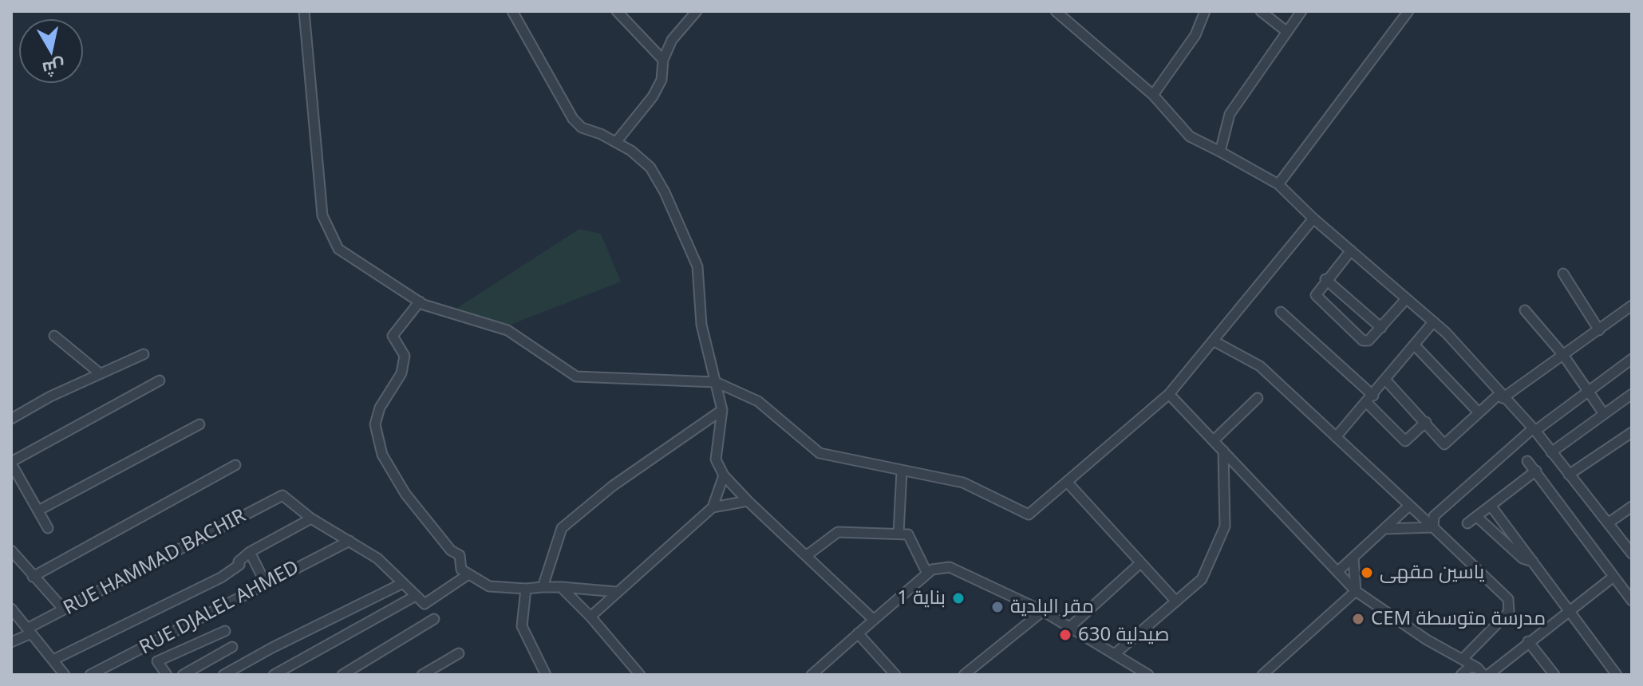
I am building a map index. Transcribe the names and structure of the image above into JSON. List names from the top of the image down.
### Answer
{
  "streets": {
    "street": ["RUE HAMMAD BACHIR", "RUE DJALEL AHMED"]
  },
  "places": [
    "ياسين مقهى",
    "بناية 1",
    "مقر البلدية",
    "CEM مدرسة متوسطة",
    "صيدلية 630"
  ],
  "north": "bottom"
}
